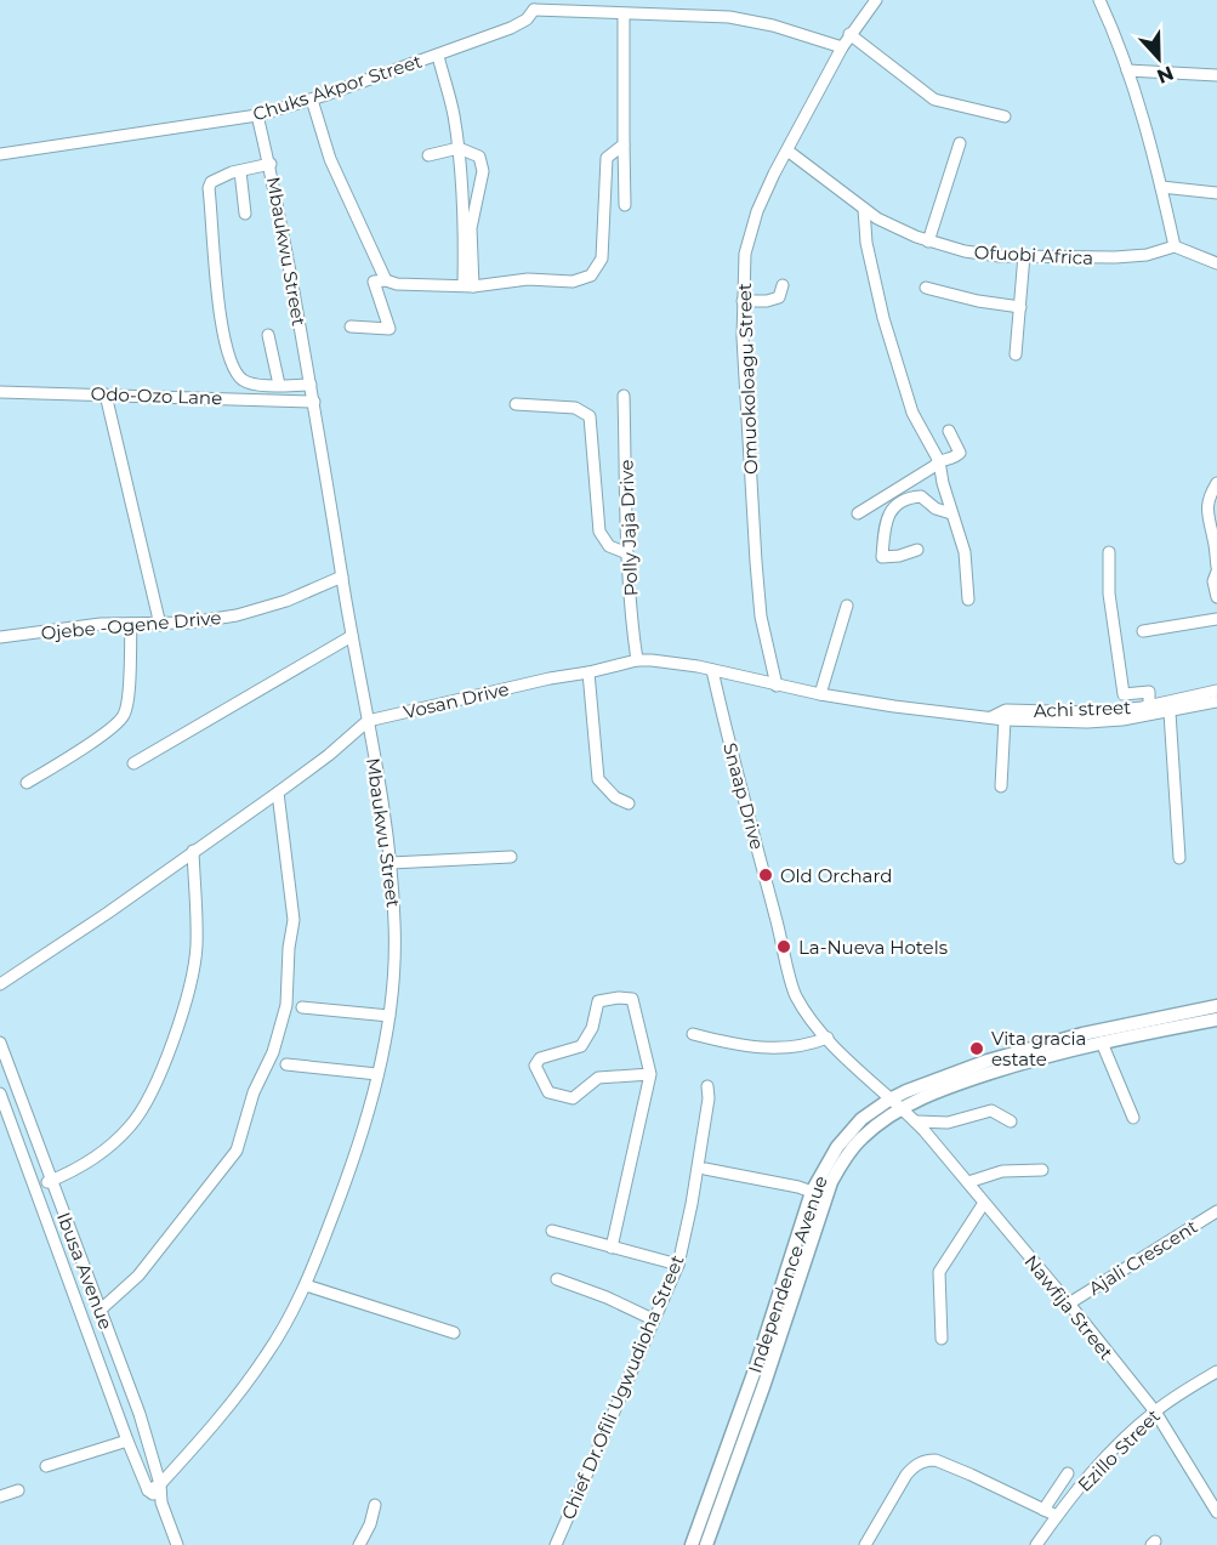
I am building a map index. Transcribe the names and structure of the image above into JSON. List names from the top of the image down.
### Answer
{
  "streets": {
    "main road": ["Independence Avenue"],
    "street": [
      "Chuks Akpor Street",
      "Mbaukwu Street",
      "Ofuobi Africa",
      "Omuokoloagu Street",
      "Odo-Ozo Lane",
      "Polly Jaja Drive",
      "Ojebe -Ogene Drive",
      "Vosan Drive",
      "Achi street",
      "Snaap Drive",
      "Ajali Crescent",
      "Ibusa Avenue",
      "Nawfija Street",
      "Chief Dr.Ofili Ugwudioha Street",
      "Ezillo Street"
    ]
  },
  "crossings": [
    ["Chuks Akpor Street", "Mbaukwu Street"],
    ["Mbaukwu Street", "Odo-Ozo Lane"],
    ["Mbaukwu Street", "Ojebe -Ogene Drive"],
    ["Mbaukwu Street", "Vosan Drive"],
    ["Mbaukwu Street", "Ibusa Avenue"],
    ["Ofuobi Africa", "Omuokoloagu Street"],
    ["Omuokoloagu Street", "Vosan Drive"],
    ["Polly Jaja Drive", "Vosan Drive"],
    ["Vosan Drive", "Achi street"],
    ["Vosan Drive", "Snaap Drive"],
    ["Snaap Drive", "Independence Avenue"],
    ["Snaap Drive", "Nawfija Street"],
    ["Ajali Crescent", "Nawfija Street"],
    ["Independence Avenue", "Nawfija Street"],
    ["Nawfija Street", "Ezillo Street"]
  ],
  "places": ["Old Orchard", "La-Nueva Hotels", "Vita gracia estate"],
  "north": "bottom"
}
